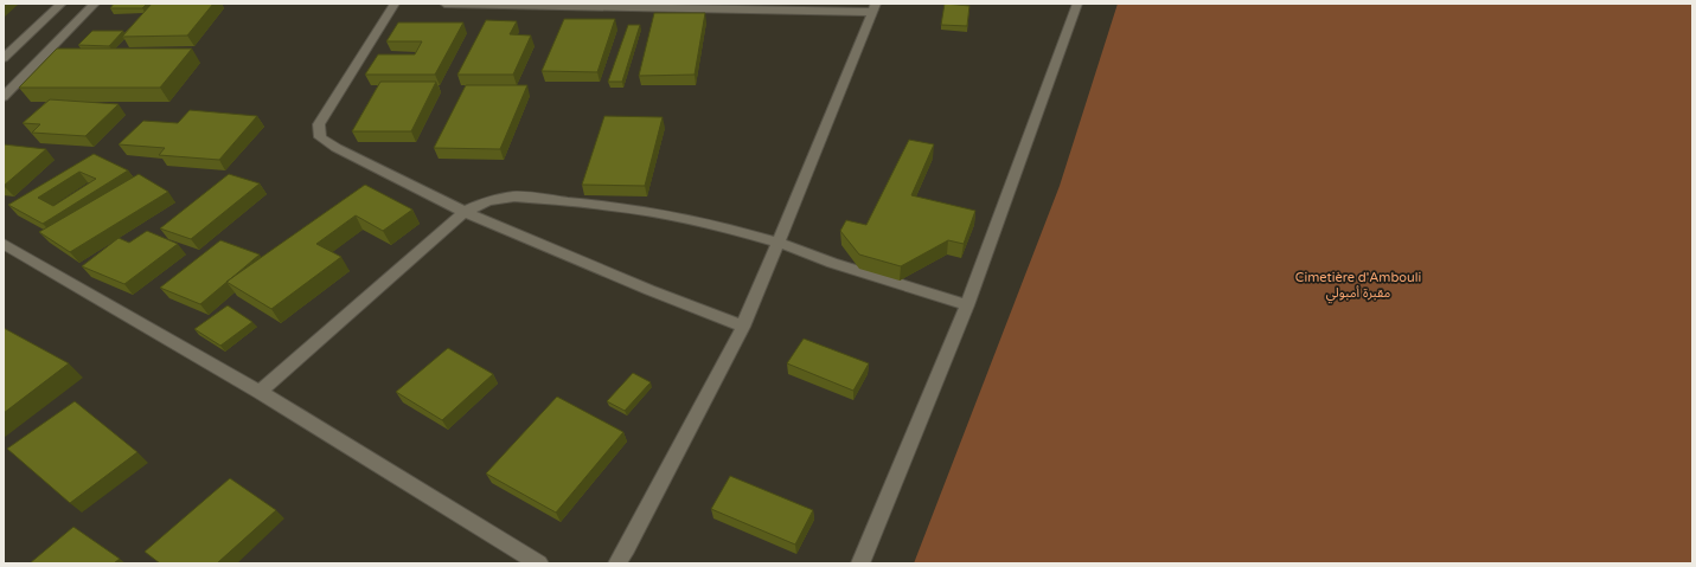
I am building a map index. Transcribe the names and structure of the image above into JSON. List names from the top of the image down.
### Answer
{
  "parks": ["Cimetière d'Ambouli مقبرة أمبولي"]
}
